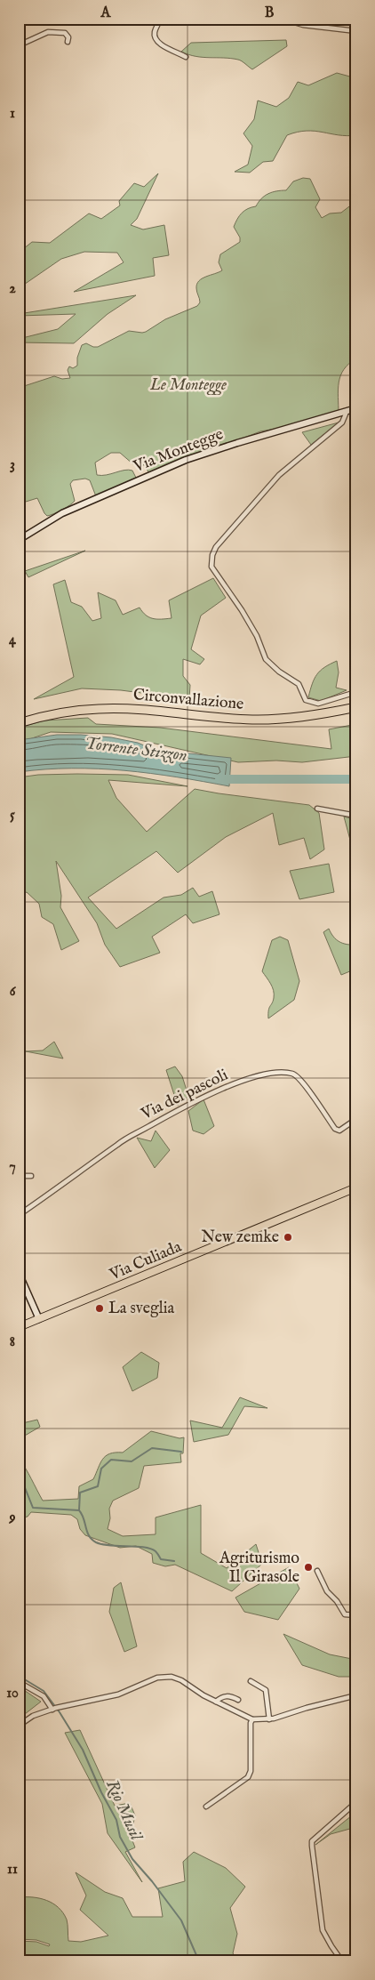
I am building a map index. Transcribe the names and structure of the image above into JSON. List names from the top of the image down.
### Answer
{
  "streets": {
    "highway": ["Circonvallazione"],
    "main road": ["Via Culiada"],
    "street": ["Via Montegge", "Via dei pascoli"]
  },
  "water": ["Torrente Stizzon", "Rio Musil"],
  "parks": ["Le Montegge"],
  "places": ["New zemke", "La sveglia", "Agriturismo Il Girasole"],
  "grid": {
    "columns": ["A", "B"],
    "rows": [
      "1",
      "2",
      "3",
      "4",
      "5",
      "6",
      "7",
      "8",
      "9",
      "10",
      "11"
    ]
  }
}
